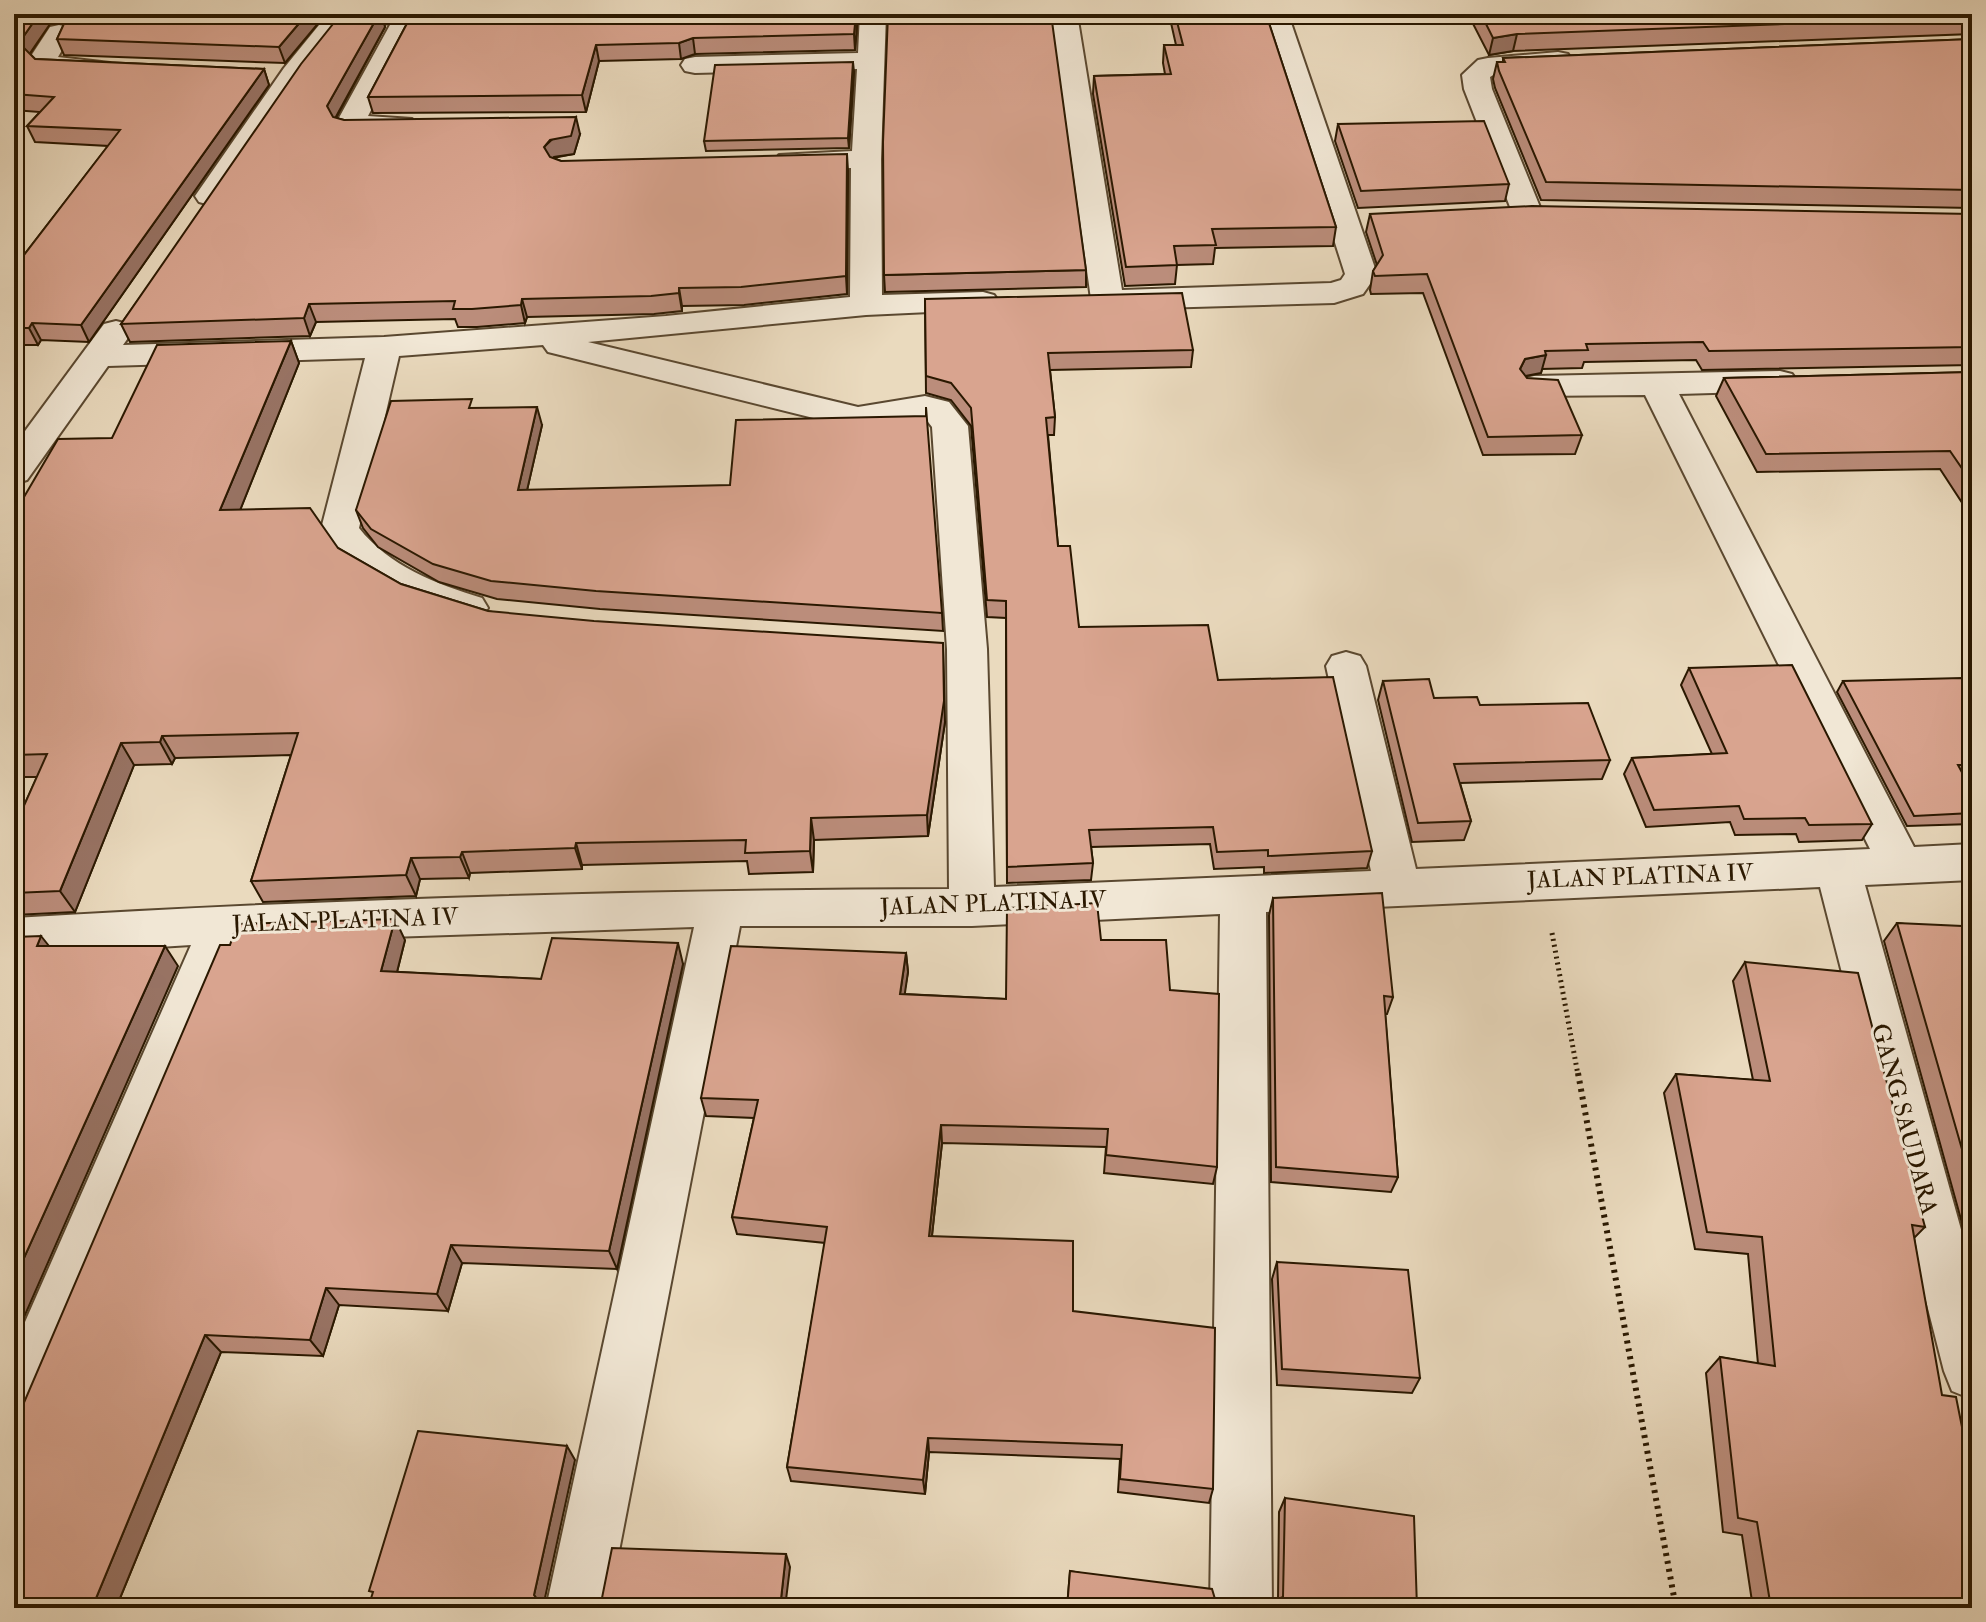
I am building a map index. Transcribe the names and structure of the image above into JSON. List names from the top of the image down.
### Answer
{
  "streets": {
    "street": ["JALAN PLATINA IV", "GANG SAUDARA"]
  },
  "crossings": [
    ["JALAN PLATINA IV", "GANG SAUDARA"]
  ]
}
